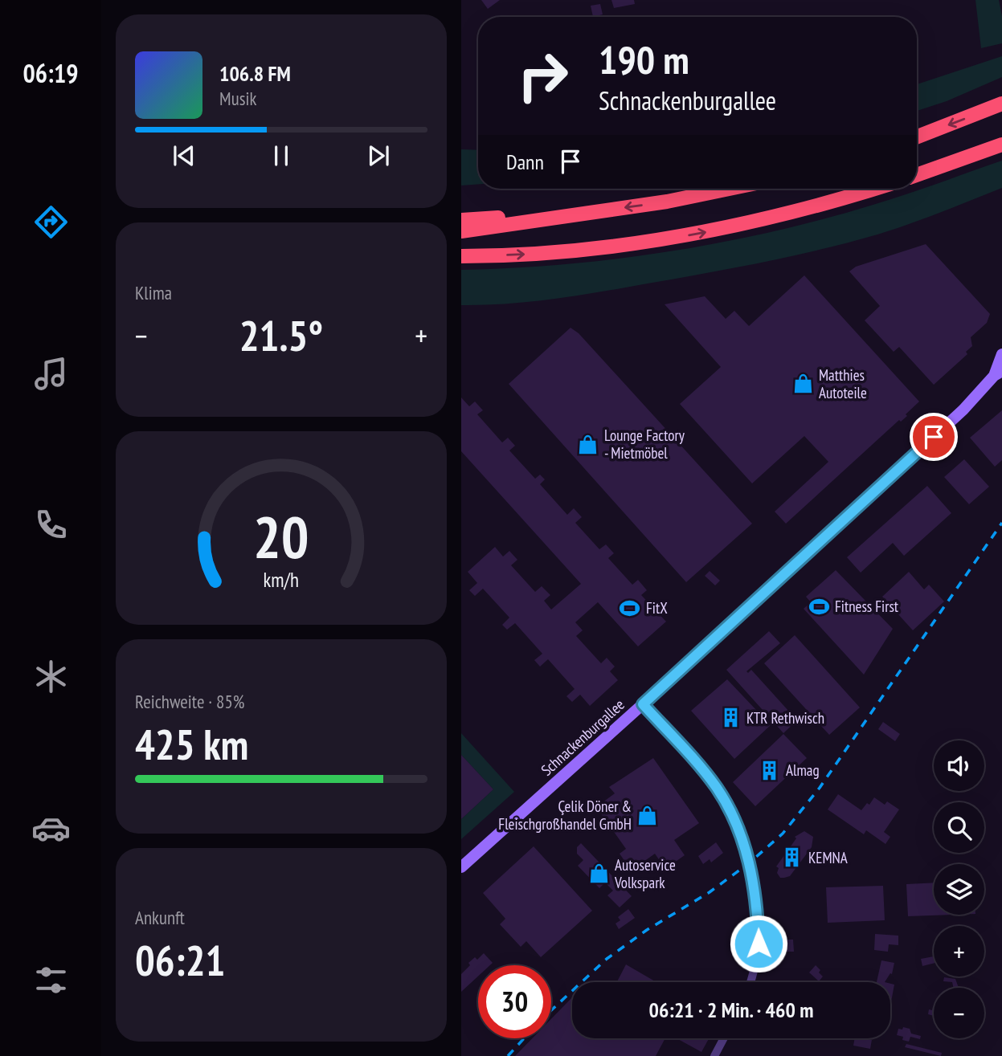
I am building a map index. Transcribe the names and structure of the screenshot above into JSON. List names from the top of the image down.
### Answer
{
  "streets": {
    "main road": ["Schnackenburgallee"]
  },
  "places": {
    "shop": [
      "Matthies Autoteile",
      "Lounge Factory - Mietmöbel",
      "Çelik Döner & Fleischgroßhandel GmbH",
      "Autoservice Volkspark"
    ],
    "sports": ["Fitness First", "FitX"],
    "building": ["KTR Rethwisch", "Almag", "KEMNA"]
  },
  "page": {
    "tabs": "06:19",
    "turn": ["190 m", "Schnackenburgallee"],
    "song": ["106.8 FM", "Musik"],
    "then": "Dann",
    "tile": [
      "Klima",
      ["Reichweite · 85%", "425 km"],
      ["Ankunft", "06:21"]
    ],
    "heat": ["−", "21.5°", "+"],
    "map_buttons": ["+", "−"],
    "limit": "30",
    "trip": "06:21 · 2 Min. · 460 m",
    "gauge": ["20", "km/h"]
  }
}
